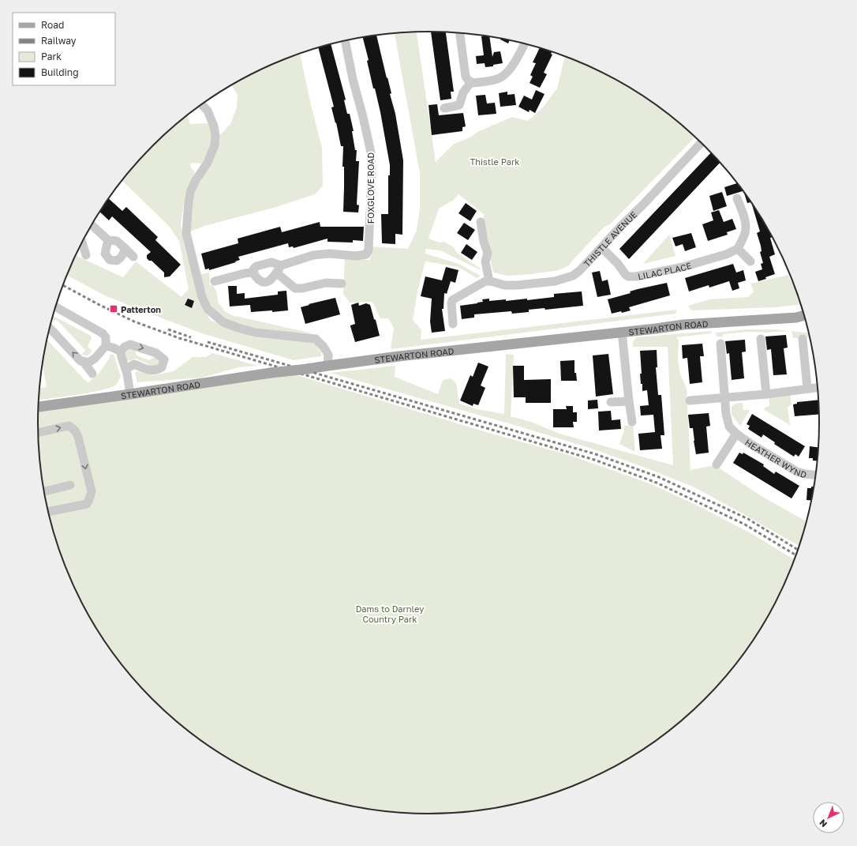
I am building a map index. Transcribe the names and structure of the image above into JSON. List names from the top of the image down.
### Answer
{
  "streets": {
    "main road": ["STEWARTON ROAD"],
    "street": [
      "FOXGLOVE ROAD",
      "THISTLE AVENUE",
      "LILAC PLACE",
      "HEATHER WYND"
    ]
  },
  "crossings": [
    ["THISTLE AVENUE", "LILAC PLACE"]
  ],
  "parks": ["Thistle Park", "Dams to Darnley Country Park"],
  "places": {
    "transit": ["Patterton"]
  },
  "legend": [
    "Road",
    "Railway",
    "Park",
    "Building"
  ],
  "north": "bottom left"
}
